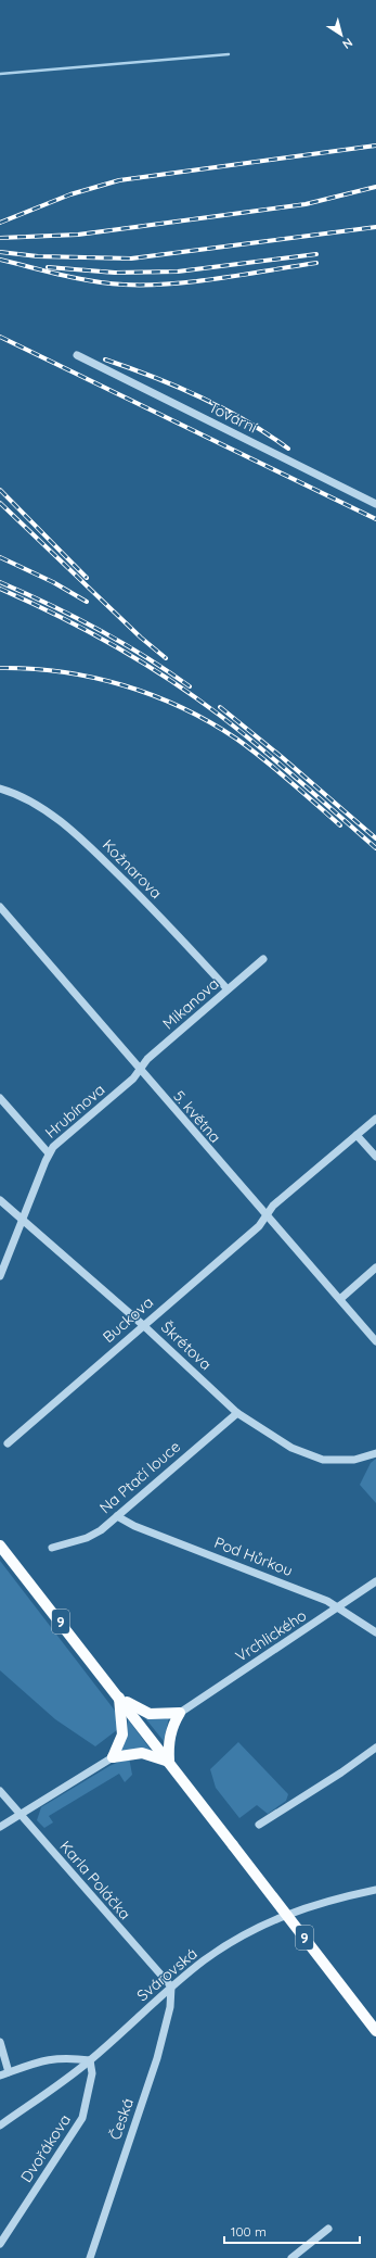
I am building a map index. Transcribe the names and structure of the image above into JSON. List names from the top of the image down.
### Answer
{
  "streets": {
    "main road": ["9"],
    "street": [
      "Tovární",
      "Kožnarova",
      "Mikanova",
      "Hrubínova",
      "5. května",
      "Buckova",
      "Škrétova",
      "Na Ptačí louce",
      "Pod Hůrkou",
      "Vrchlického",
      "Karla Poláčka",
      "Svárovská",
      "Česká",
      "Dvořákova"
    ]
  },
  "crossings": [
    ["Kožnarova", "Mikanova"],
    ["Mikanova", "Hrubínova"],
    ["Mikanova", "5. května"],
    ["Hrubínova", "5. května"],
    ["Hrubínova", "Škrétova"],
    ["5. května", "Buckova"],
    ["Buckova", "Škrétova"],
    ["Škrétova", "Na Ptačí louce"],
    ["Na Ptačí louce", "Pod Hůrkou"],
    ["Pod Hůrkou", "Vrchlického"],
    ["Karla Poláčka", "Svárovská"],
    ["Karla Poláčka", "Česká"],
    ["Svárovská", "Česká"],
    ["Svárovská", "Dvořákova"]
  ],
  "scale_bar": "100 m",
  "north": "bottom right"
}
